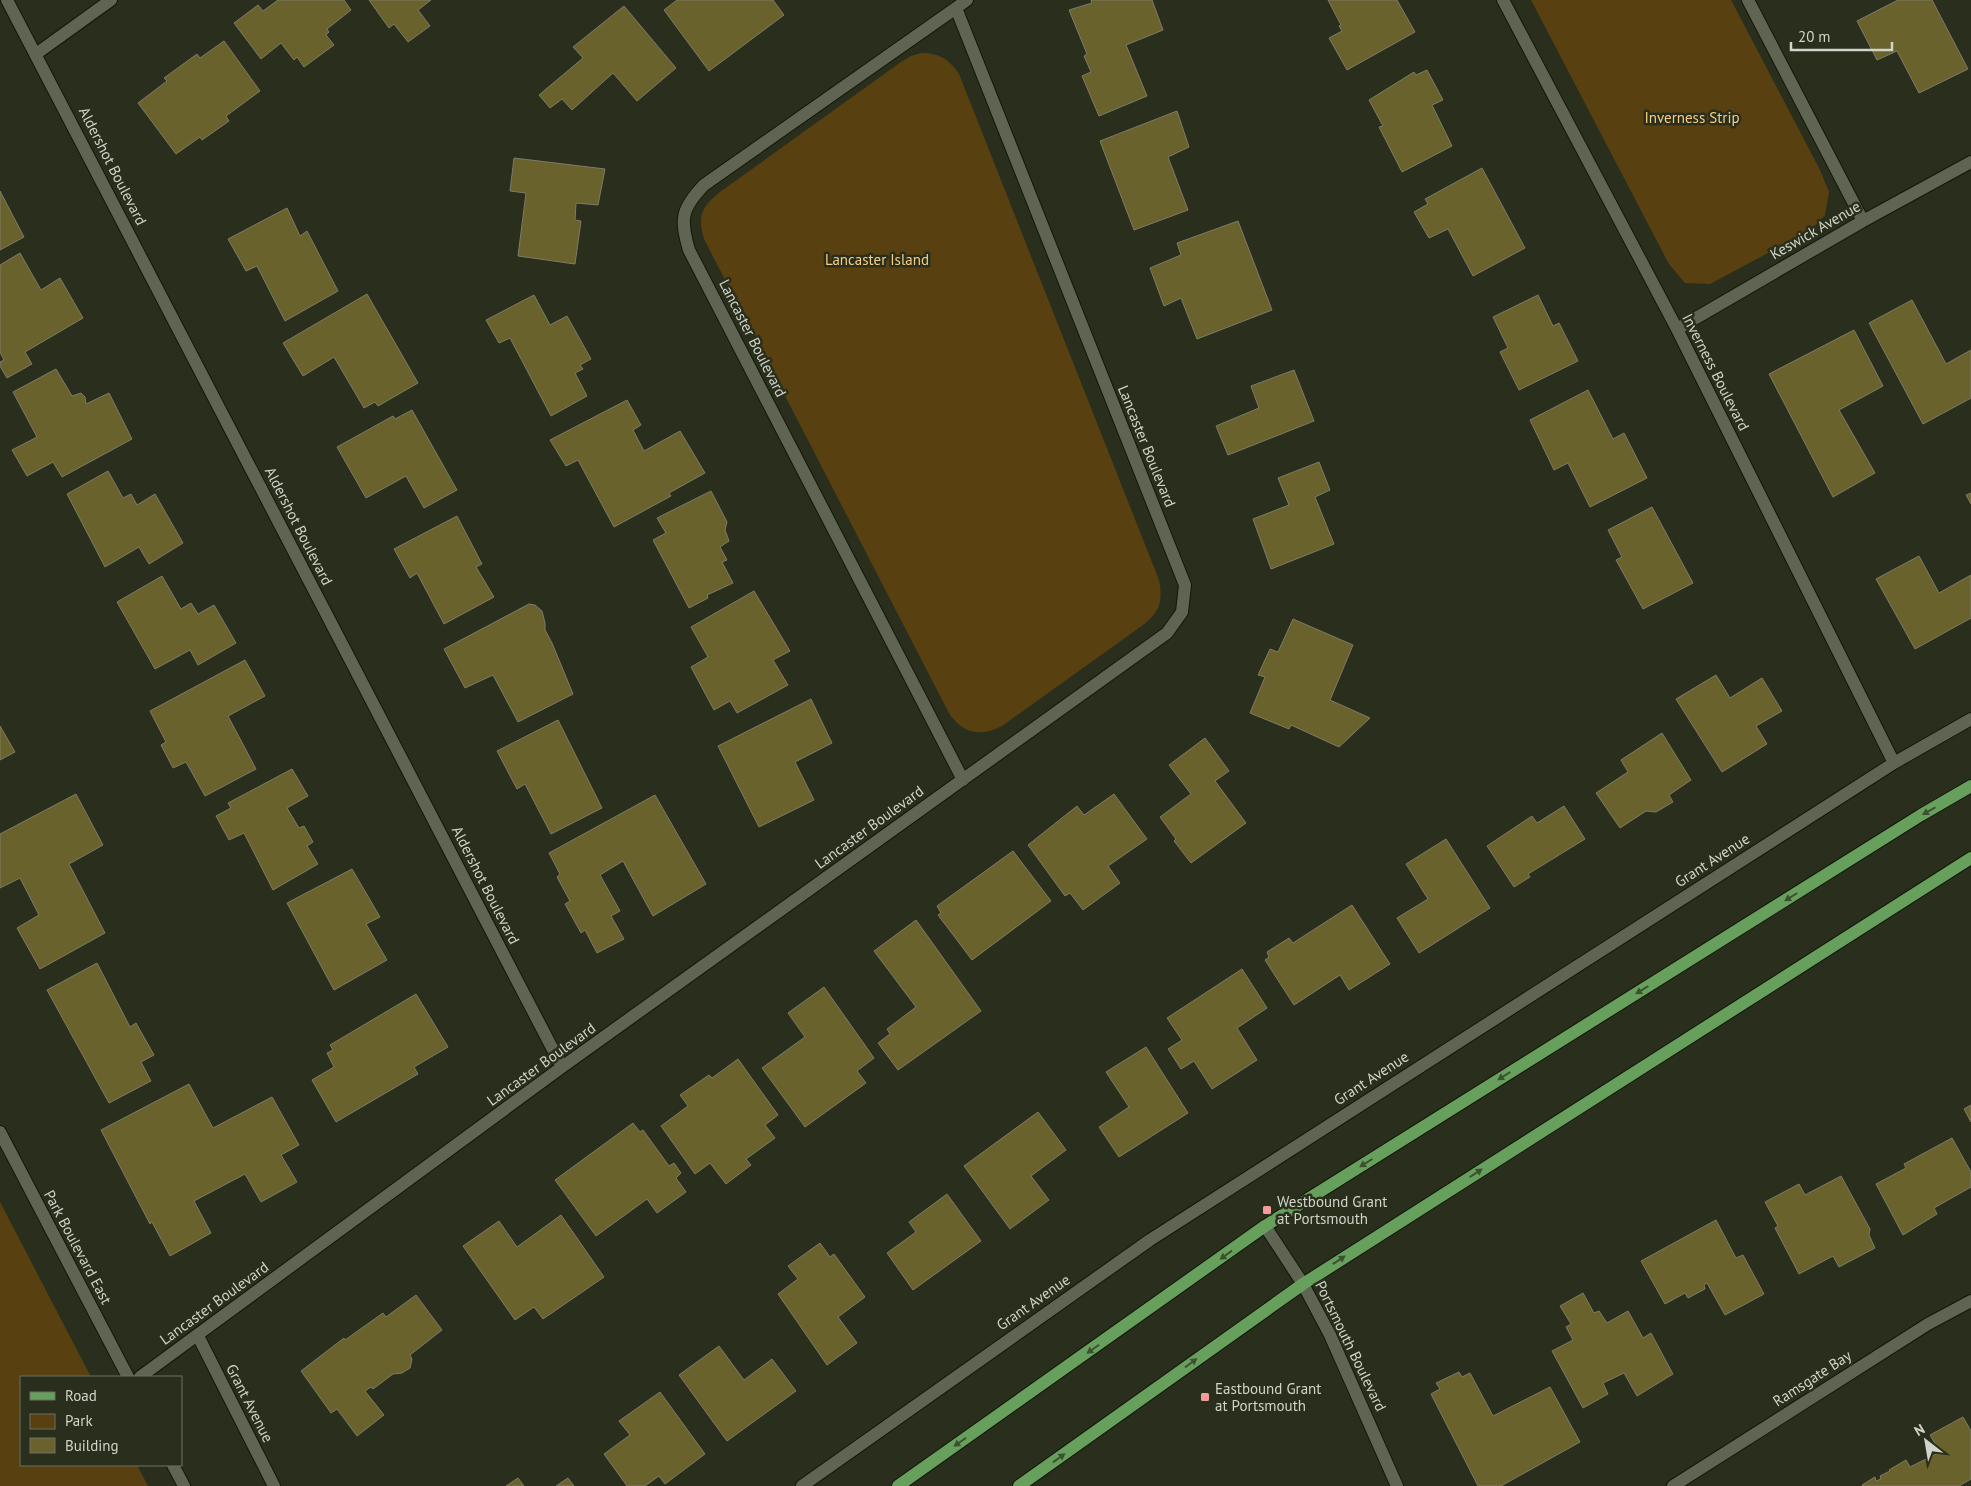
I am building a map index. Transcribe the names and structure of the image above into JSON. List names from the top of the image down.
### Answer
{
  "streets": {
    "street": [
      "Aldershot Boulevard",
      "Keswick Avenue",
      "Lancaster Boulevard",
      "Inverness Boulevard",
      "Grant Avenue",
      "Park Boulevard East",
      "Portsmouth Boulevard",
      "Ramsgate Bay"
    ]
  },
  "crossings": [
    ["Aldershot Boulevard", "Lancaster Boulevard"],
    ["Keswick Avenue", "Inverness Boulevard"],
    ["Lancaster Boulevard", "Grant Avenue"],
    ["Inverness Boulevard", "Grant Avenue"]
  ],
  "parks": ["Inverness Strip", "Lancaster Island"],
  "places": {
    "transit": ["Westbound Grant at Portsmouth", "Eastbound Grant at Portsmouth"]
  },
  "legend": ["Road", "Park", "Building"],
  "scale_bar": "20 m",
  "north": "top left"
}
